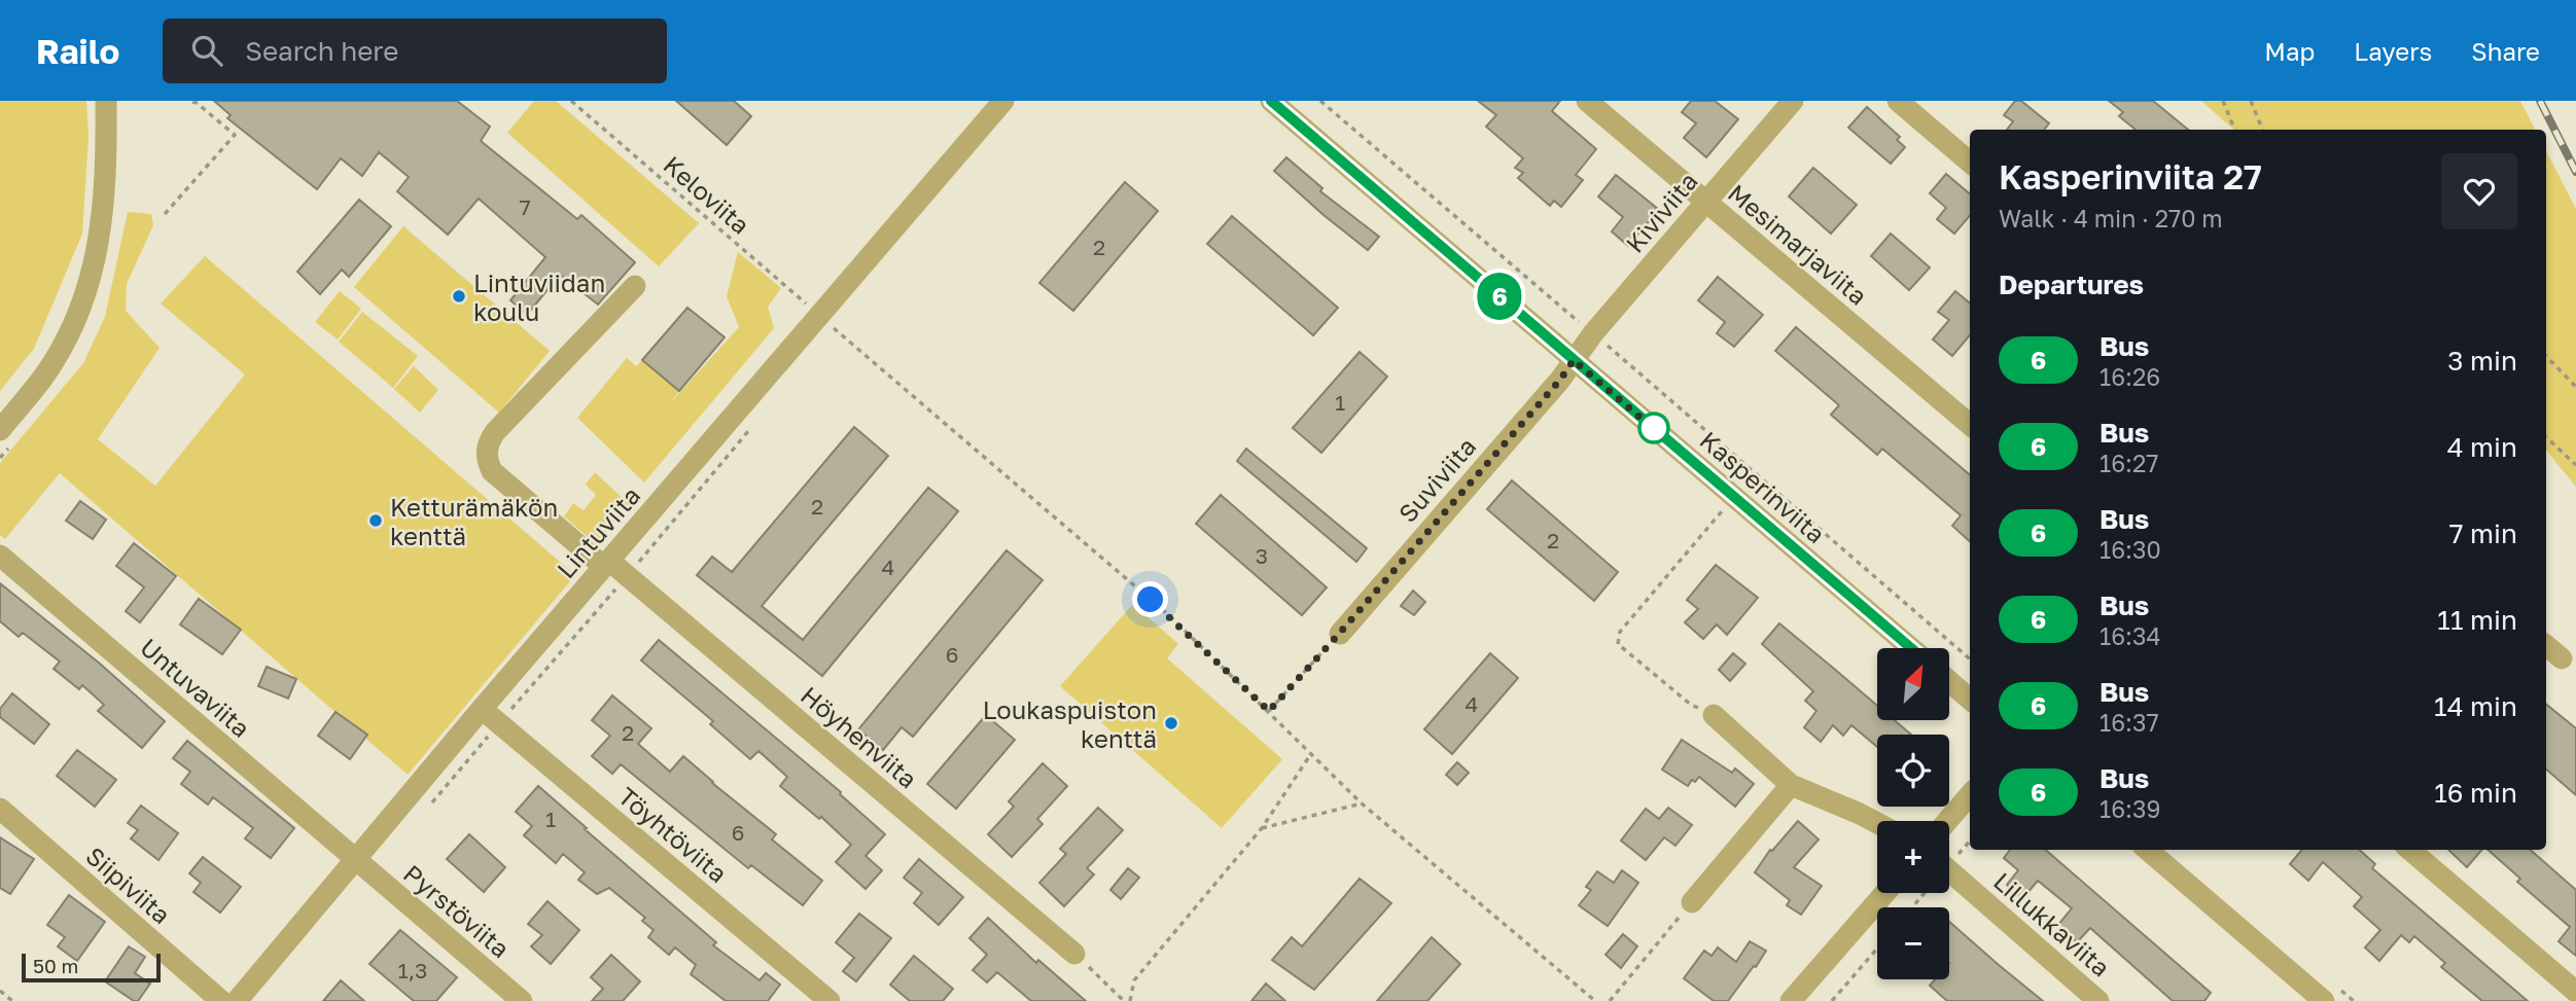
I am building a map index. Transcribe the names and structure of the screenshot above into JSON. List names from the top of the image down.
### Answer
{
  "streets": {
    "street": [
      "Kiviviita",
      "Mesimarjaviita",
      "Suviviita",
      "Kasperinviita",
      "Lintuviita",
      "Untuvaviita",
      "Höyhenviita",
      "Töyhtöviita",
      "Siipiviita",
      "Pyrstöviita",
      "Lillukkaviita"
    ],
    "path": ["Keloviita"]
  },
  "crossings": [
    ["Keloviita", "Lintuviita"],
    ["Kiviviita", "Mesimarjaviita"],
    ["Kiviviita", "Suviviita"],
    ["Kiviviita", "Kasperinviita"],
    ["Suviviita", "Kasperinviita"],
    ["Lintuviita", "Untuvaviita"],
    ["Lintuviita", "Höyhenviita"],
    ["Lintuviita", "Töyhtöviita"],
    ["Lintuviita", "Pyrstöviita"],
    ["Untuvaviita", "Pyrstöviita"]
  ],
  "places": ["Lintuviidan koulu", "Ketturämäkön kenttä", "Loukaspuiston kenttä"],
  "lines": ["bus line 6"],
  "house_numbers": [
    "7",
    "2",
    "1",
    "2",
    "2",
    "3",
    "4",
    "6",
    "4",
    "2",
    "1",
    "6",
    "1,3"
  ],
  "scale_bar": "50 m",
  "north": "top right",
  "page": {
    "header": "Railo",
    "search": "Search here",
    "nav": ["Map", "Layers", "Share"],
    "on_map": "6",
    "heading": [
      ["Kasperinviita 27", "Walk · 4 min · 270 m"],
      "Departures"
    ],
    "list": [
      {
        "mark": "6",
        "name": "Bus",
        "note": "16:26",
        "value": "3 min"
      },
      {
        "mark": "6",
        "name": "Bus",
        "note": "16:27",
        "value": "4 min"
      },
      {
        "mark": "6",
        "name": "Bus",
        "note": "16:30",
        "value": "7 min"
      },
      {
        "mark": "6",
        "name": "Bus",
        "note": "16:34",
        "value": "11 min"
      },
      {
        "mark": "6",
        "name": "Bus",
        "note": "16:37",
        "value": "14 min"
      },
      {
        "mark": "6",
        "name": "Bus",
        "note": "16:39",
        "value": "16 min"
      }
    ],
    "map_buttons": ["+", "−"],
    "scale": "50 m"
  }
}
